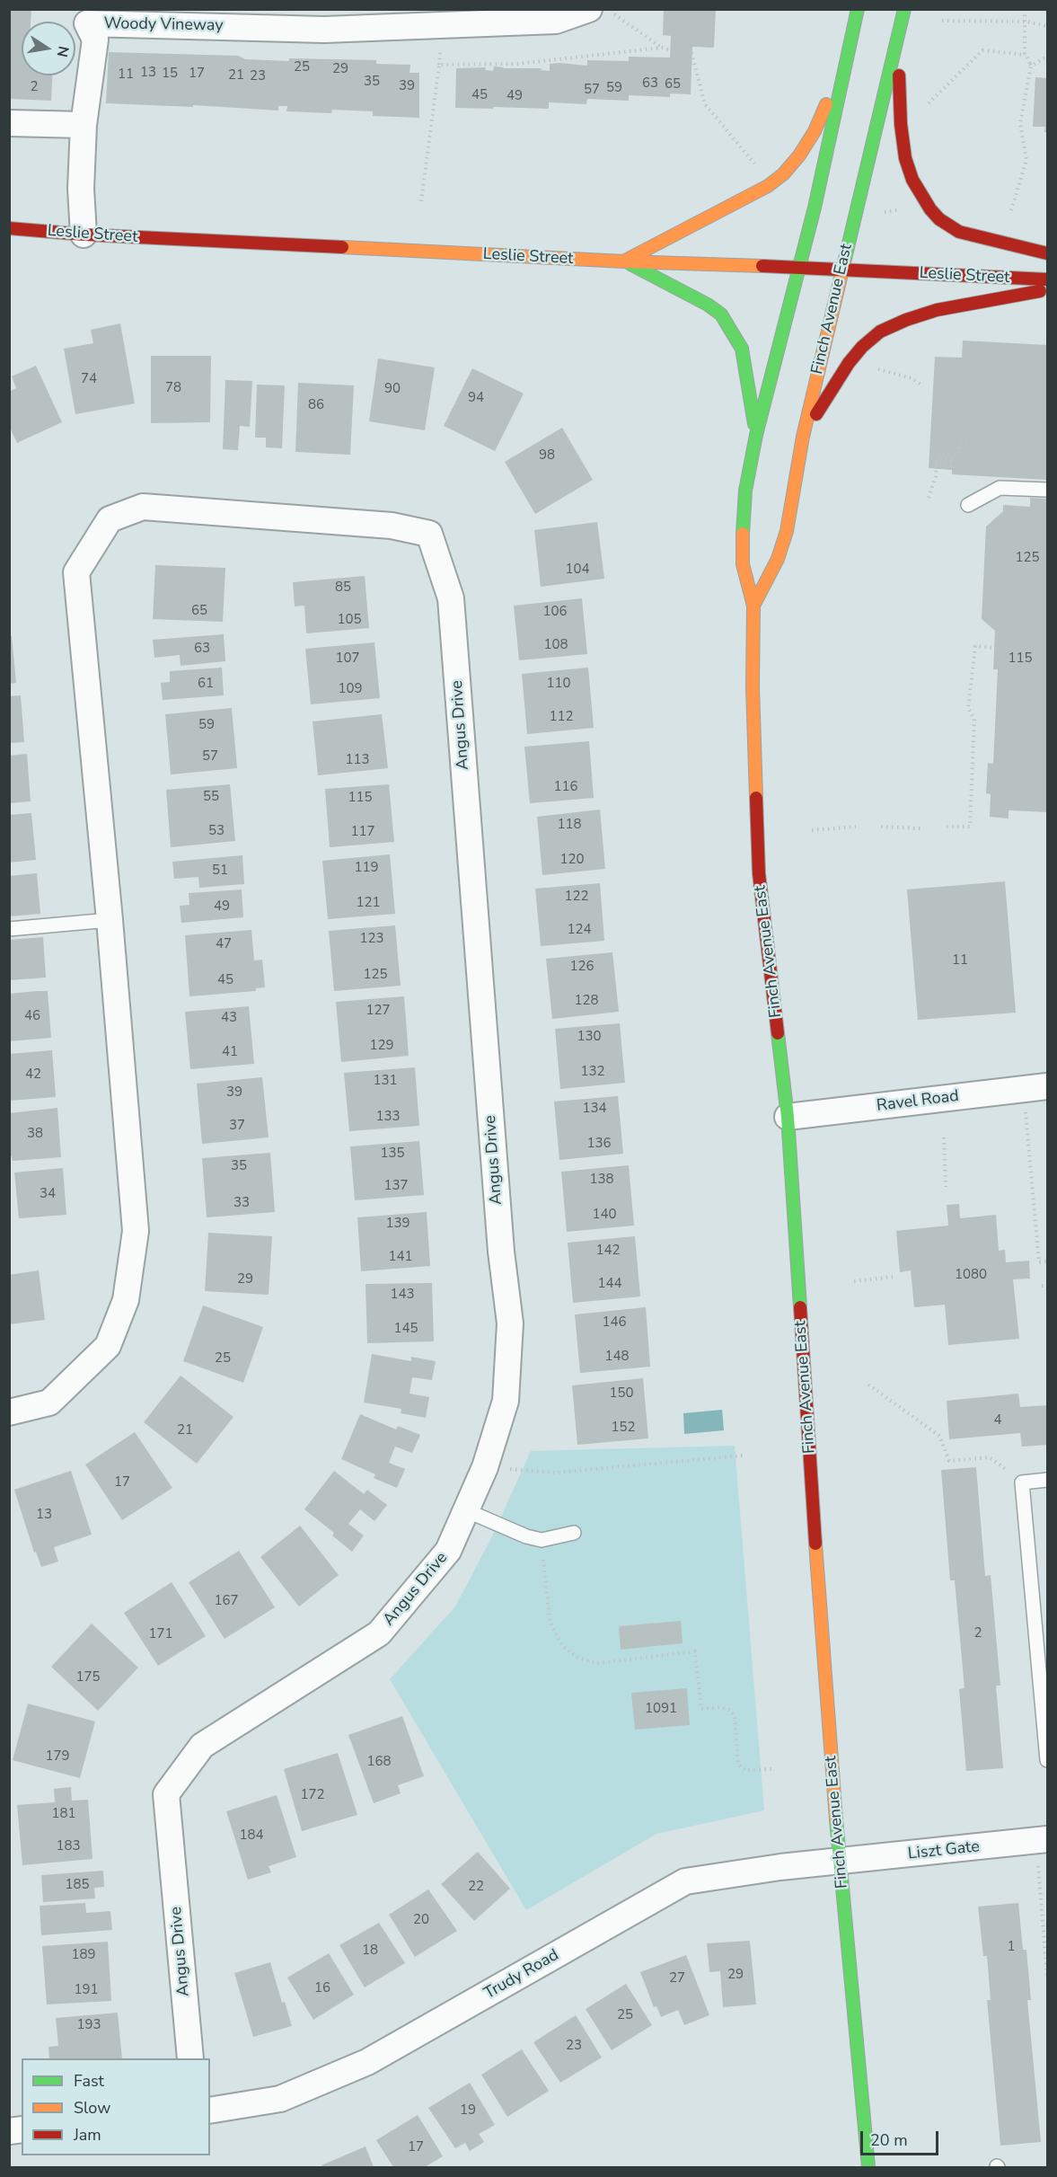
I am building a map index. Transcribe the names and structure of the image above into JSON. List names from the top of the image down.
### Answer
{
  "streets": {
    "main road": ["Leslie Street", "Finch Avenue East"],
    "street": [
      "Woody Vineway",
      "Angus Drive",
      "Ravel Road",
      "Liszt Gate",
      "Trudy Road"
    ]
  },
  "crossings": [
    ["Woody Vineway", "Leslie Street"],
    ["Leslie Street", "Finch Avenue East"],
    ["Finch Avenue East", "Ravel Road"],
    ["Finch Avenue East", "Liszt Gate"],
    ["Finch Avenue East", "Trudy Road"],
    ["Liszt Gate", "Trudy Road"]
  ],
  "house_numbers": [
    "25",
    "29",
    "13",
    "15",
    "17",
    "11",
    "21",
    "23",
    "35",
    "63",
    "65",
    "39",
    "2",
    "59",
    "57",
    "45",
    "49",
    "74",
    "78",
    "90",
    "94",
    "86",
    "98",
    "125",
    "104",
    "85",
    "65",
    "106",
    "105",
    "108",
    "63",
    "107",
    "115",
    "61",
    "110",
    "109",
    "112",
    "59",
    "57",
    "113",
    "116",
    "55",
    "115",
    "118",
    "53",
    "117",
    "120",
    "119",
    "51",
    "122",
    "121",
    "49",
    "124",
    "123",
    "47",
    "11",
    "126",
    "125",
    "45",
    "128",
    "127",
    "46",
    "43",
    "130",
    "129",
    "41",
    "132",
    "42",
    "131",
    "39",
    "134",
    "133",
    "37",
    "38",
    "136",
    "135",
    "35",
    "138",
    "137",
    "34",
    "33",
    "140",
    "139",
    "142",
    "141",
    "1080",
    "29",
    "144",
    "143",
    "146",
    "145",
    "148",
    "25",
    "150",
    "4",
    "152",
    "21",
    "17",
    "13",
    "167",
    "2",
    "171",
    "175",
    "1091",
    "179",
    "168",
    "172",
    "181",
    "184",
    "183",
    "185",
    "22",
    "20",
    "1",
    "18",
    "189",
    "29",
    "27",
    "16",
    "191",
    "25",
    "193",
    "23",
    "19",
    "17"
  ],
  "legend": ["Fast", "Slow", "Jam"],
  "scale_bar": "20 m",
  "north": "right"
}
